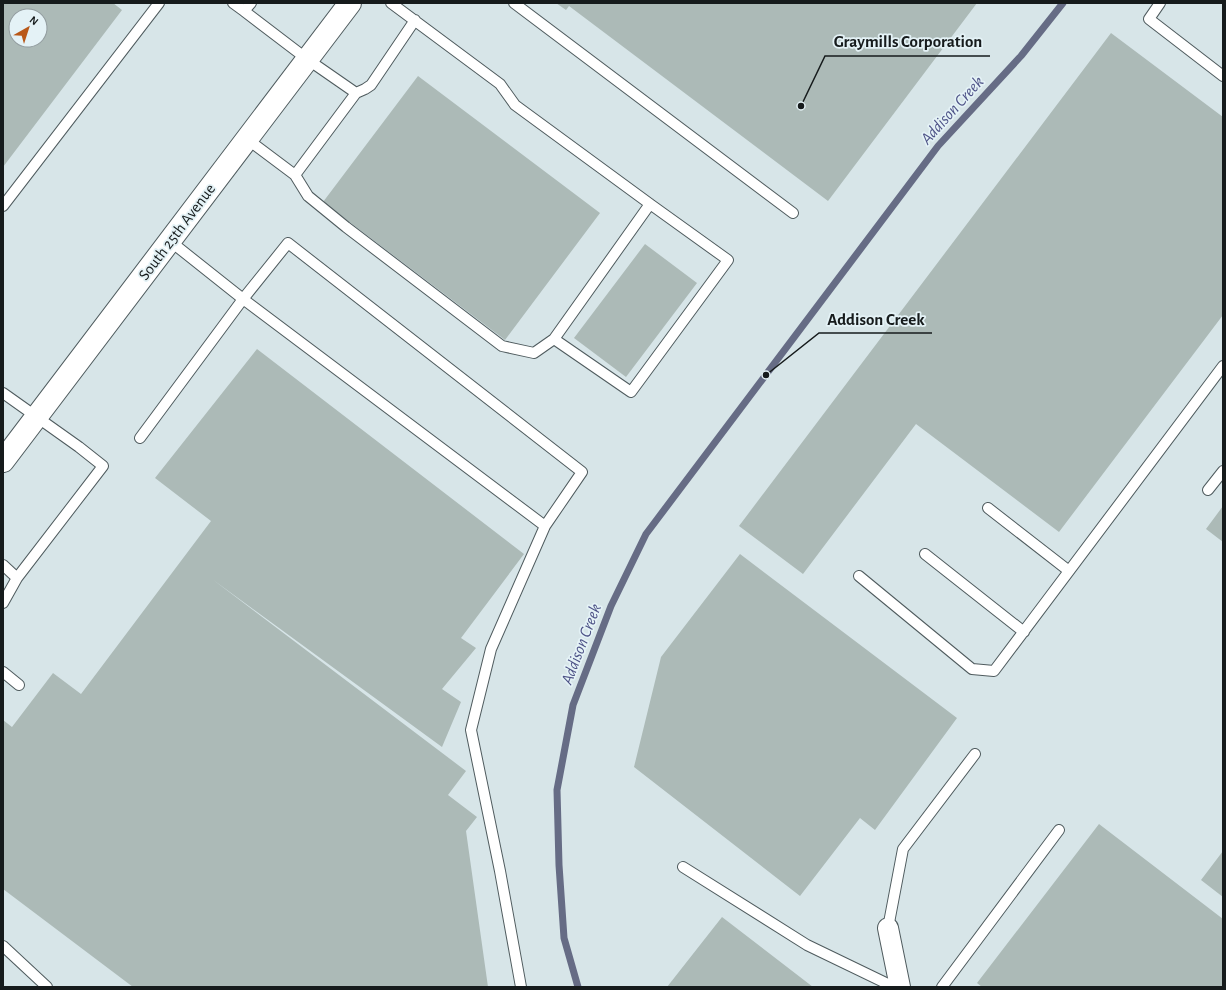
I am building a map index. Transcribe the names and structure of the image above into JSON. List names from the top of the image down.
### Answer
{
  "streets": {
    "main road": ["South 25th Avenue"]
  },
  "water": ["Addison Creek"],
  "places": ["Graymills Corporation", "Addison Creek"],
  "north": "top right"
}
